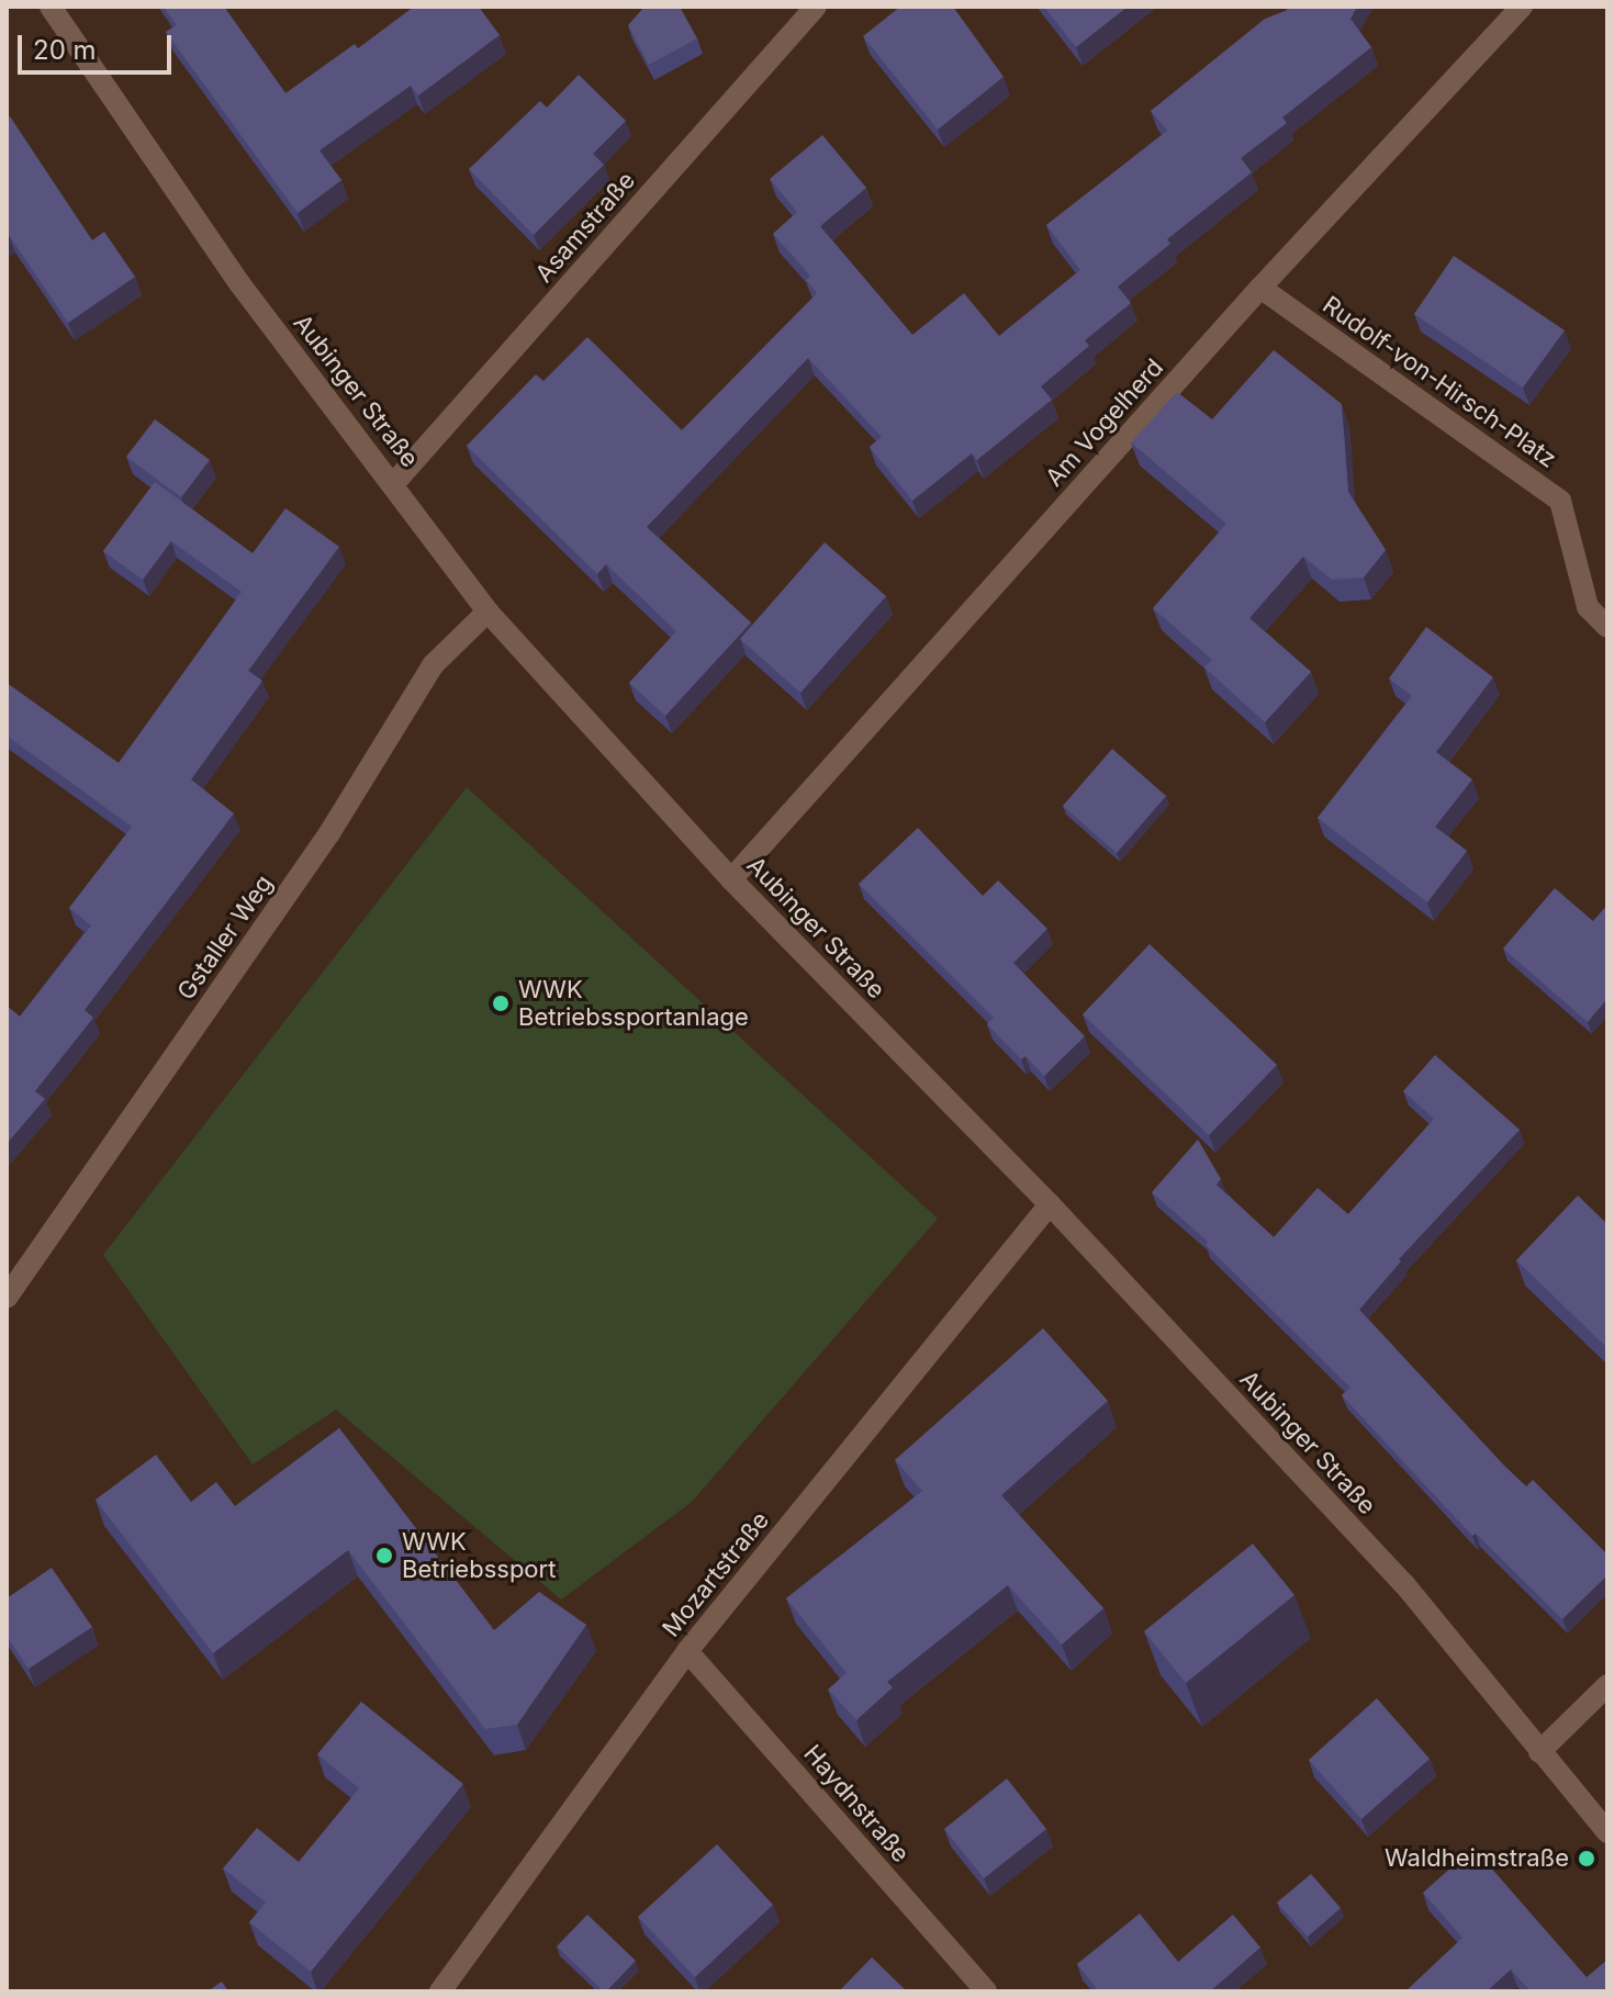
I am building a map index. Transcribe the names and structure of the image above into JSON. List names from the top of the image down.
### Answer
{
  "streets": {
    "street": [
      "Asamstraße",
      "Rudolf-von-Hirsch-Platz",
      "Aubinger Straße",
      "Am Vogelherd",
      "Gstaller Weg",
      "Mozartstraße",
      "Haydnstraße"
    ]
  },
  "crossings": [
    ["Asamstraße", "Aubinger Straße"],
    ["Rudolf-von-Hirsch-Platz", "Am Vogelherd"],
    ["Aubinger Straße", "Am Vogelherd"],
    ["Aubinger Straße", "Gstaller Weg"],
    ["Aubinger Straße", "Mozartstraße"],
    ["Mozartstraße", "Haydnstraße"]
  ],
  "places": ["WWK Betriebssportanlage", "WWK Betriebssport", "Waldheimstraße"],
  "scale_bar": "20 m"
}
